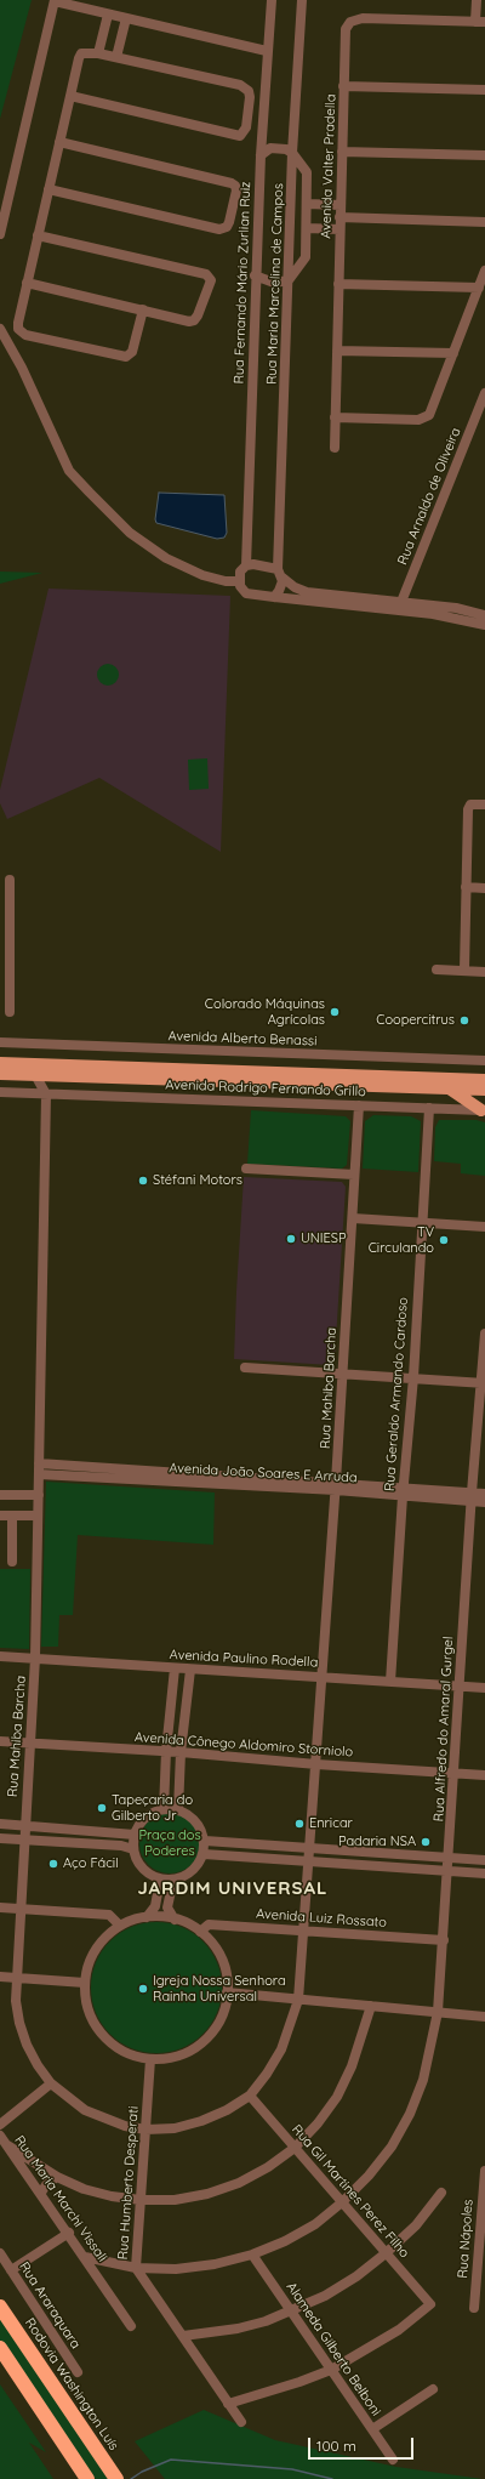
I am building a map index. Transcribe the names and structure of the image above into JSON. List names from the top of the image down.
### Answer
{
  "streets": {
    "highway": ["Rodovia Washington Luís"],
    "street": [
      "Avenida Valter Pradella",
      "Rua Fernando Mário Zurlian Ruiz",
      "Rua Maria Marcelina de Campos",
      "Rua Arnaldo de Oliveira",
      "Avenida Alberto Benassi",
      "Avenida Rodrigo Fernando Grillo",
      "Rua Mahiba Barcha",
      "Rua Geraldo Armando Cardoso",
      "Avenida João Soares E Arruda",
      "Avenida Paulino Rodella",
      "Rua Alfredo do Amaral Gurgel",
      "Avenida Cônego Aldomiro Storniolo",
      "Avenida Luiz Rossato",
      "Rua Humberto Desperati",
      "Rua Gil Martines Perez Filho",
      "Rua Maria Marchi Vissali",
      "Rua Nápoles",
      "Rua Araraquara",
      "Alameda Gilberto Belboni"
    ]
  },
  "crossings": [
    ["Rua Fernando Mário Zurlian Ruiz", "Rua Maria Marcelina de Campos"],
    ["Avenida Rodrigo Fernando Grillo", "Rua Mahiba Barcha"],
    ["Avenida Rodrigo Fernando Grillo", "Rua Geraldo Armando Cardoso"],
    ["Rua Mahiba Barcha", "Avenida João Soares E Arruda"],
    ["Rua Mahiba Barcha", "Avenida Paulino Rodella"],
    ["Rua Mahiba Barcha", "Avenida Cônego Aldomiro Storniolo"],
    ["Rua Mahiba Barcha", "Avenida Luiz Rossato"],
    ["Rua Mahiba Barcha", "Rua Humberto Desperati"],
    ["Rua Mahiba Barcha", "Rua Gil Martines Perez Filho"],
    ["Rua Geraldo Armando Cardoso", "Avenida João Soares E Arruda"],
    ["Rua Geraldo Armando Cardoso", "Avenida Paulino Rodella"],
    ["Avenida João Soares E Arruda", "Rua Alfredo do Amaral Gurgel"],
    ["Avenida Paulino Rodella", "Rua Alfredo do Amaral Gurgel"],
    ["Rua Alfredo do Amaral Gurgel", "Avenida Cônego Aldomiro Storniolo"],
    ["Rua Alfredo do Amaral Gurgel", "Avenida Luiz Rossato"],
    ["Rua Alfredo do Amaral Gurgel", "Rua Humberto Desperati"],
    ["Rua Alfredo do Amaral Gurgel", "Rua Gil Martines Perez Filho"],
    ["Rua Alfredo do Amaral Gurgel", "Rua Maria Marchi Vissali"],
    ["Rua Alfredo do Amaral Gurgel", "Alameda Gilberto Belboni"],
    ["Avenida Luiz Rossato", "Rua Humberto Desperati"],
    ["Rua Gil Martines Perez Filho", "Alameda Gilberto Belboni"]
  ],
  "districts": ["JARDIM UNIVERSAL"],
  "parks": ["Praça dos Poderes"],
  "places": [
    "Colorado Máquinas Agrícolas",
    "Coopercitrus",
    "Stéfani Motors",
    "UNIESP",
    "TV Circulando",
    "Tapeçaria do Gilberto Jr",
    "Enricar",
    "Padaria NSA",
    "Aço Fácil",
    "Igreja Nossa Senhora Rainha Universal"
  ],
  "scale_bar": "100 m"
}
